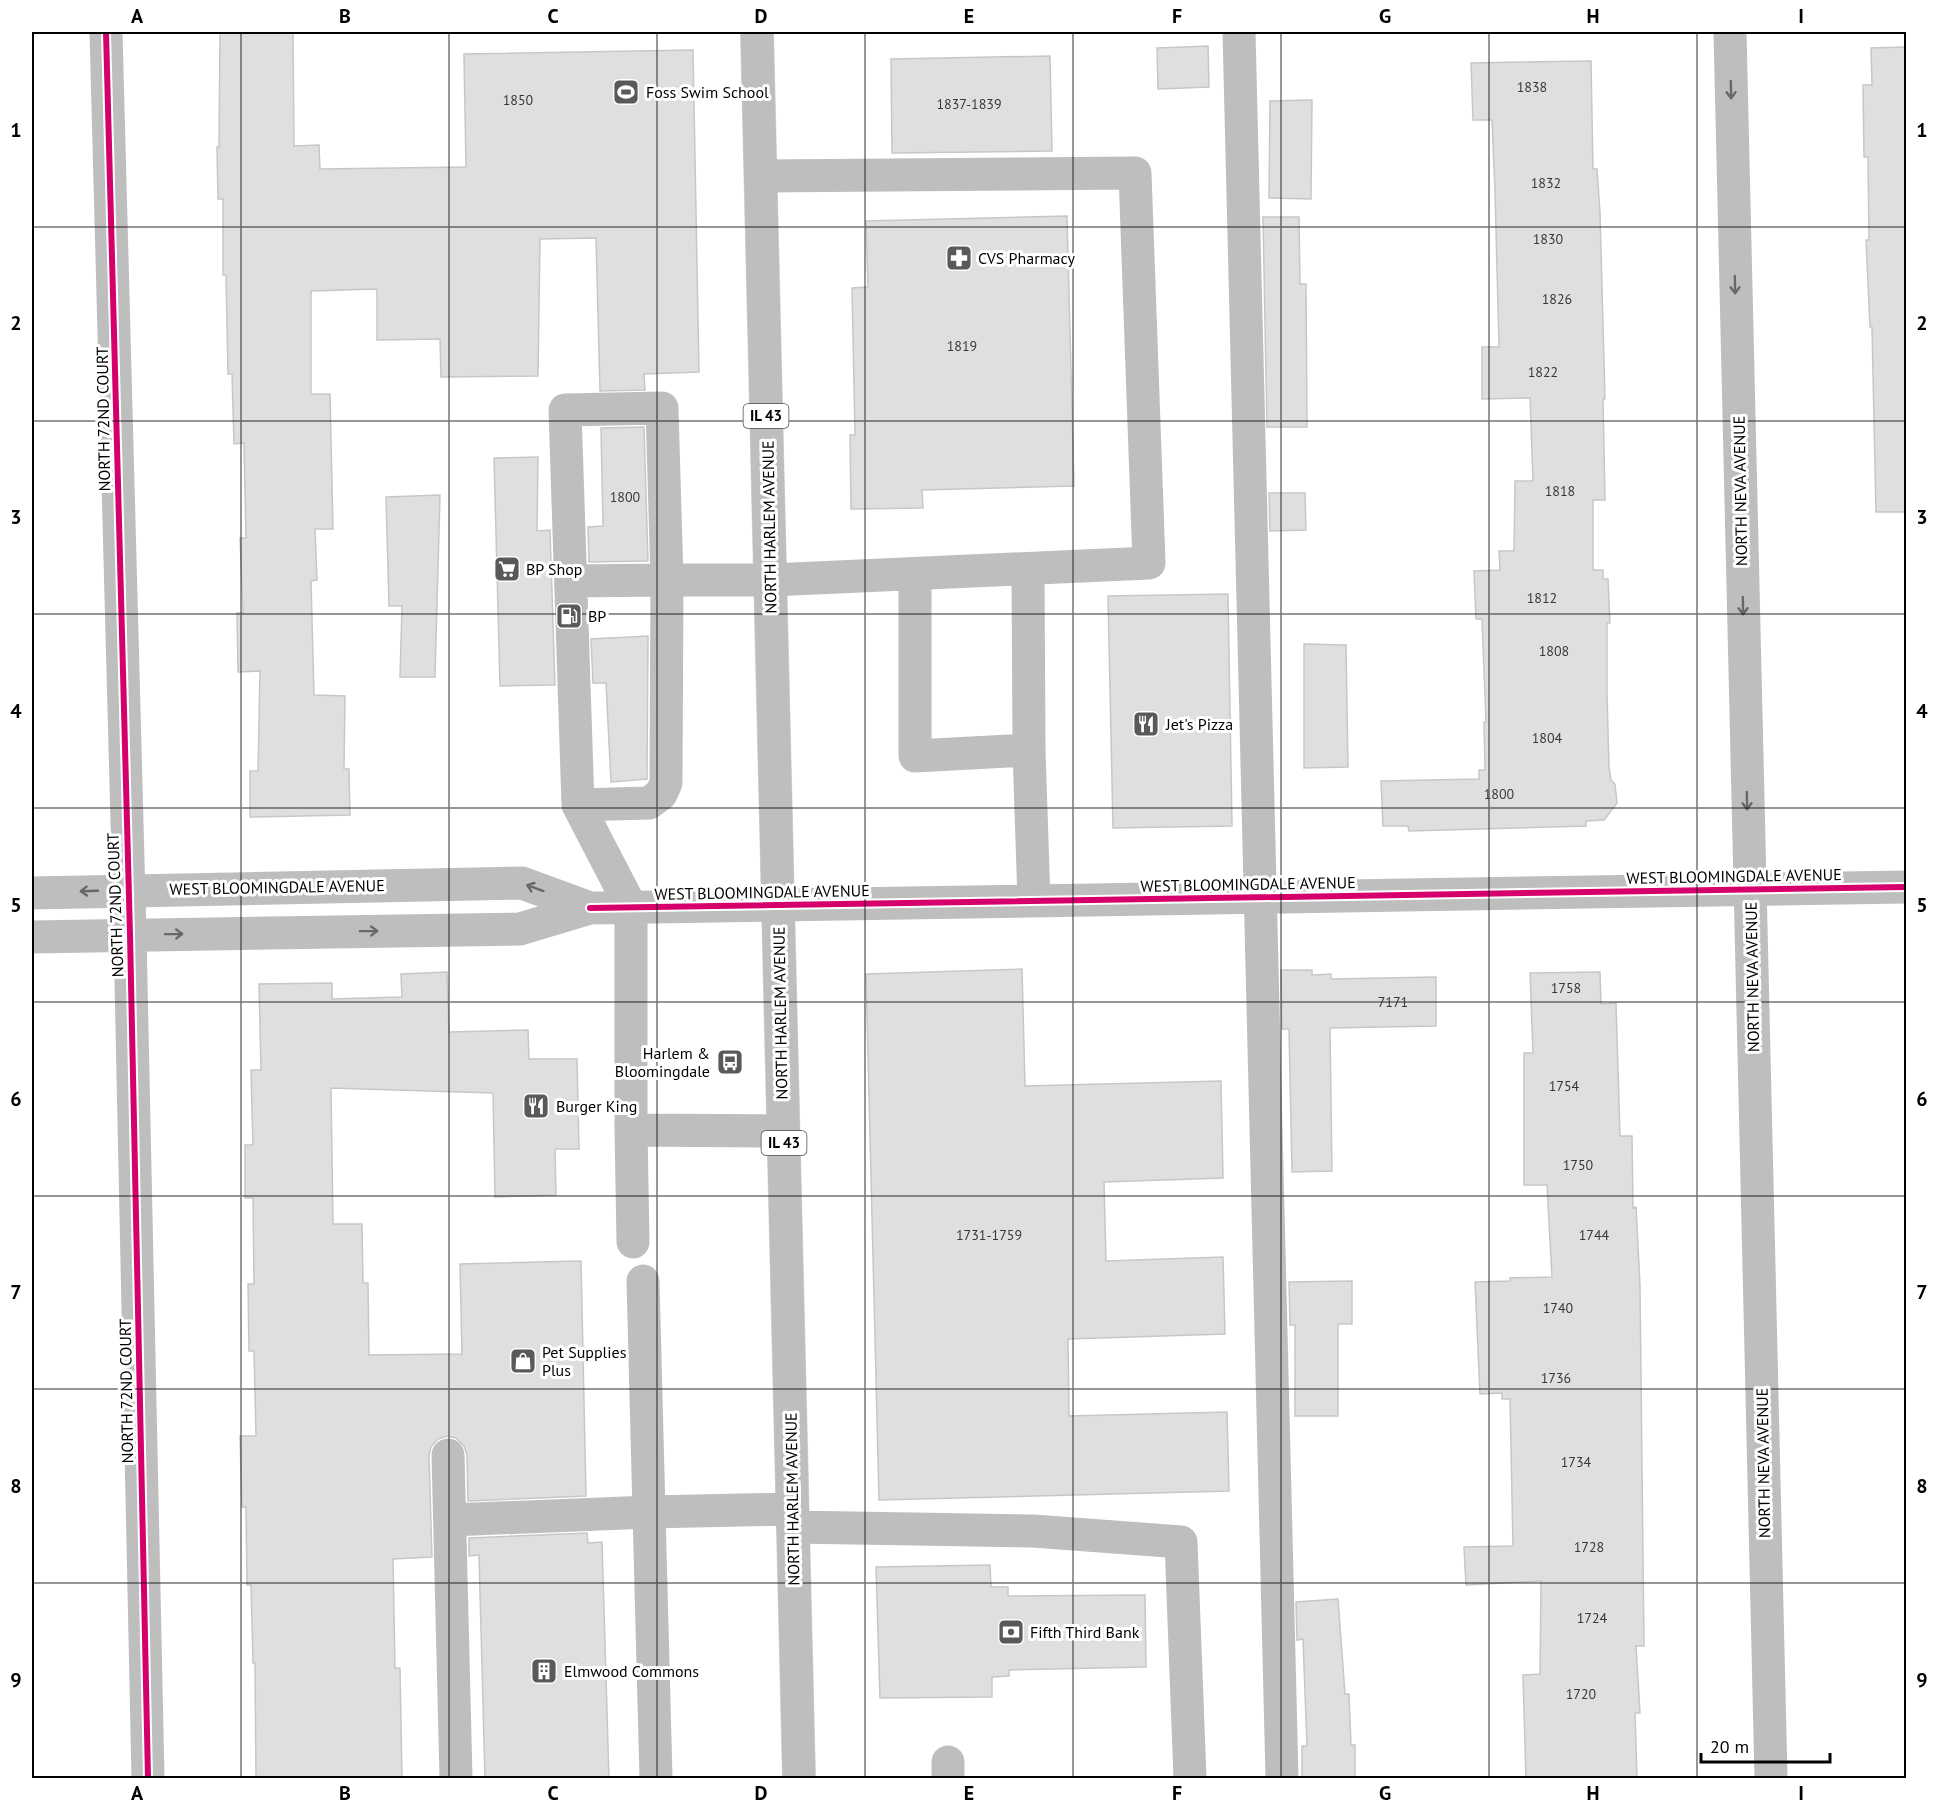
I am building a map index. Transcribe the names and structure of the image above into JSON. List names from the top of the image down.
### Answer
{
  "streets": {
    "street": [
      "IL 43",
      "NORTH 72ND COURT",
      "NORTH NEVA AVENUE",
      "NORTH HARLEM AVENUE",
      "WEST BLOOMINGDALE AVENUE"
    ]
  },
  "crossings": [
    ["NORTH 72ND COURT", "WEST BLOOMINGDALE AVENUE"],
    ["NORTH NEVA AVENUE", "WEST BLOOMINGDALE AVENUE"],
    ["NORTH HARLEM AVENUE", "WEST BLOOMINGDALE AVENUE"]
  ],
  "one_way": ["NORTH NEVA AVENUE"],
  "places": {
    "sports": ["Foss Swim School"],
    "pharmacy": ["CVS Pharmacy"],
    "supermarket": ["BP Shop"],
    "fuel station": ["BP"],
    "restaurant": ["Jet's Pizza", "Burger King"],
    "bus stop": ["Harlem & Bloomingdale"],
    "shop": ["Pet Supplies Plus"],
    "bank": ["Fifth Third Bank"],
    "building": ["Elmwood Commons"]
  },
  "house_numbers": [
    "1838",
    "1850",
    "1837-1839",
    "1832",
    "1830",
    "1826",
    "1819",
    "1822",
    "1818",
    "1800",
    "1812",
    "1808",
    "1804",
    "1800",
    "1758",
    "7171",
    "1754",
    "1750",
    "1731-1759",
    "1744",
    "1740",
    "1736",
    "1734",
    "1728",
    "1724",
    "1720"
  ],
  "scale_bar": "20 m",
  "grid": {
    "columns": [
      "A",
      "B",
      "C",
      "D",
      "E",
      "F",
      "G",
      "H",
      "I"
    ],
    "rows": [
      "1",
      "2",
      "3",
      "4",
      "5",
      "6",
      "7",
      "8",
      "9"
    ]
  }
}
